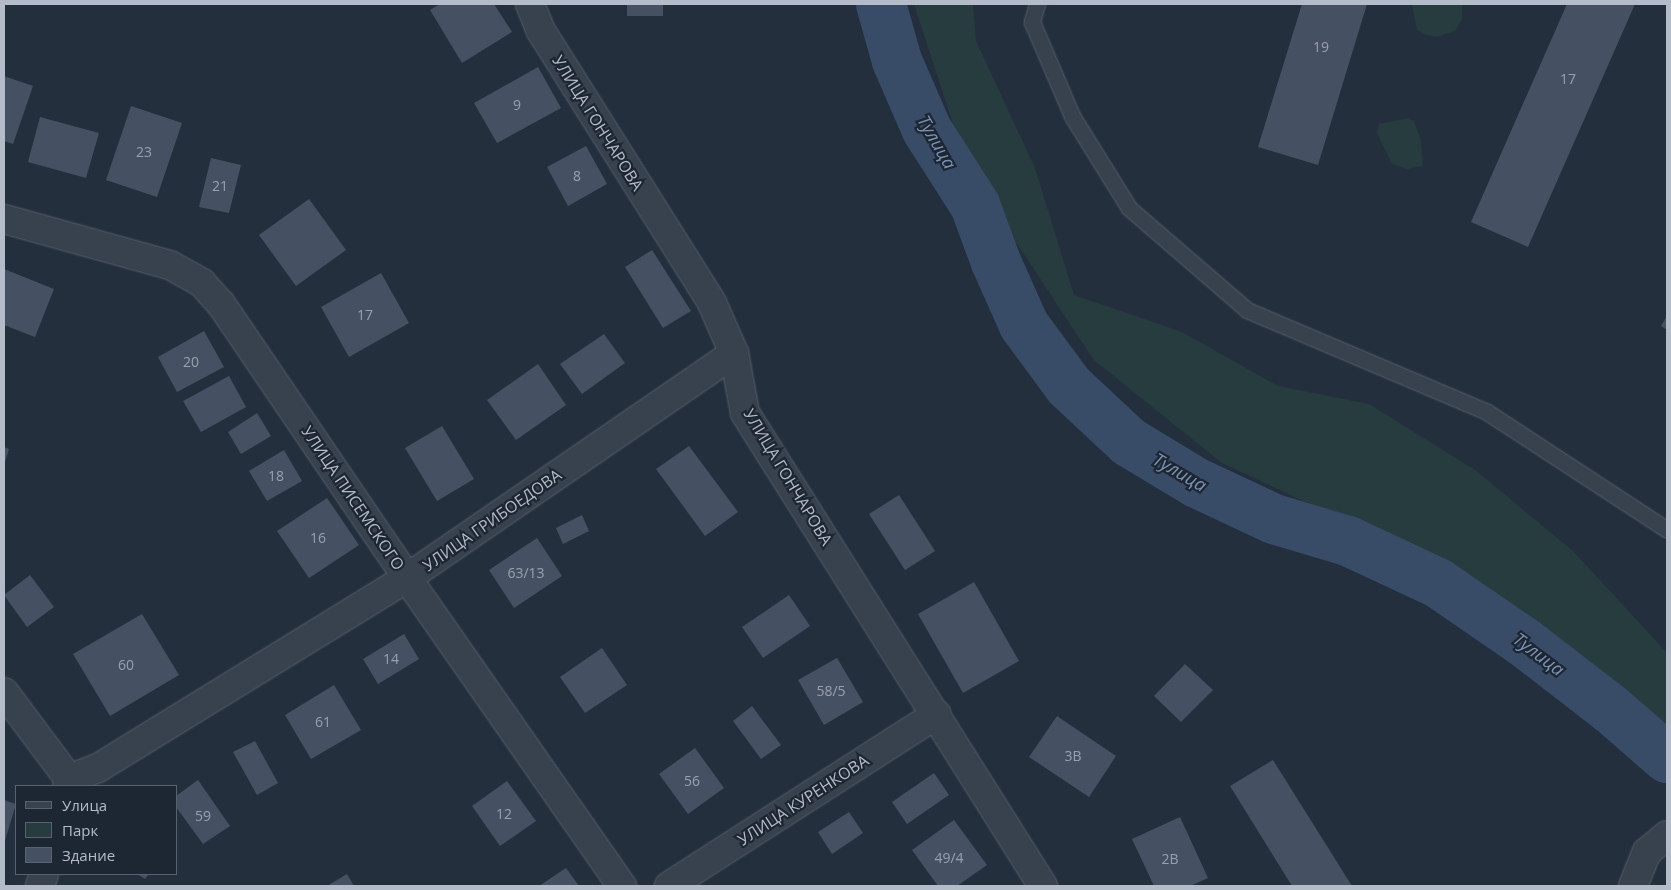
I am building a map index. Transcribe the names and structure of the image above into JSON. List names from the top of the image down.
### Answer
{
  "streets": {
    "street": [
      "УЛИЦА ГОНЧАРОВА",
      "УЛИЦА ПИСЕМСКОГО",
      "УЛИЦА ГРИБОЕДОВА",
      "УЛИЦА КУРЕНКОВА"
    ]
  },
  "crossings": [
    ["УЛИЦА ГОНЧАРОВА", "УЛИЦА ГРИБОЕДОВА"],
    ["УЛИЦА ГОНЧАРОВА", "УЛИЦА КУРЕНКОВА"],
    ["УЛИЦА ПИСЕМСКОГО", "УЛИЦА ГРИБОЕДОВА"]
  ],
  "water": ["Тулица"],
  "house_numbers": [
    "19",
    "17",
    "9",
    "23",
    "8",
    "21",
    "17",
    "20",
    "18",
    "16",
    "63/13",
    "14",
    "60",
    "58/5",
    "61",
    "3В",
    "56",
    "12",
    "59",
    "49/4",
    "2В"
  ],
  "legend": ["Улица", "Парк", "Здание"]
}
